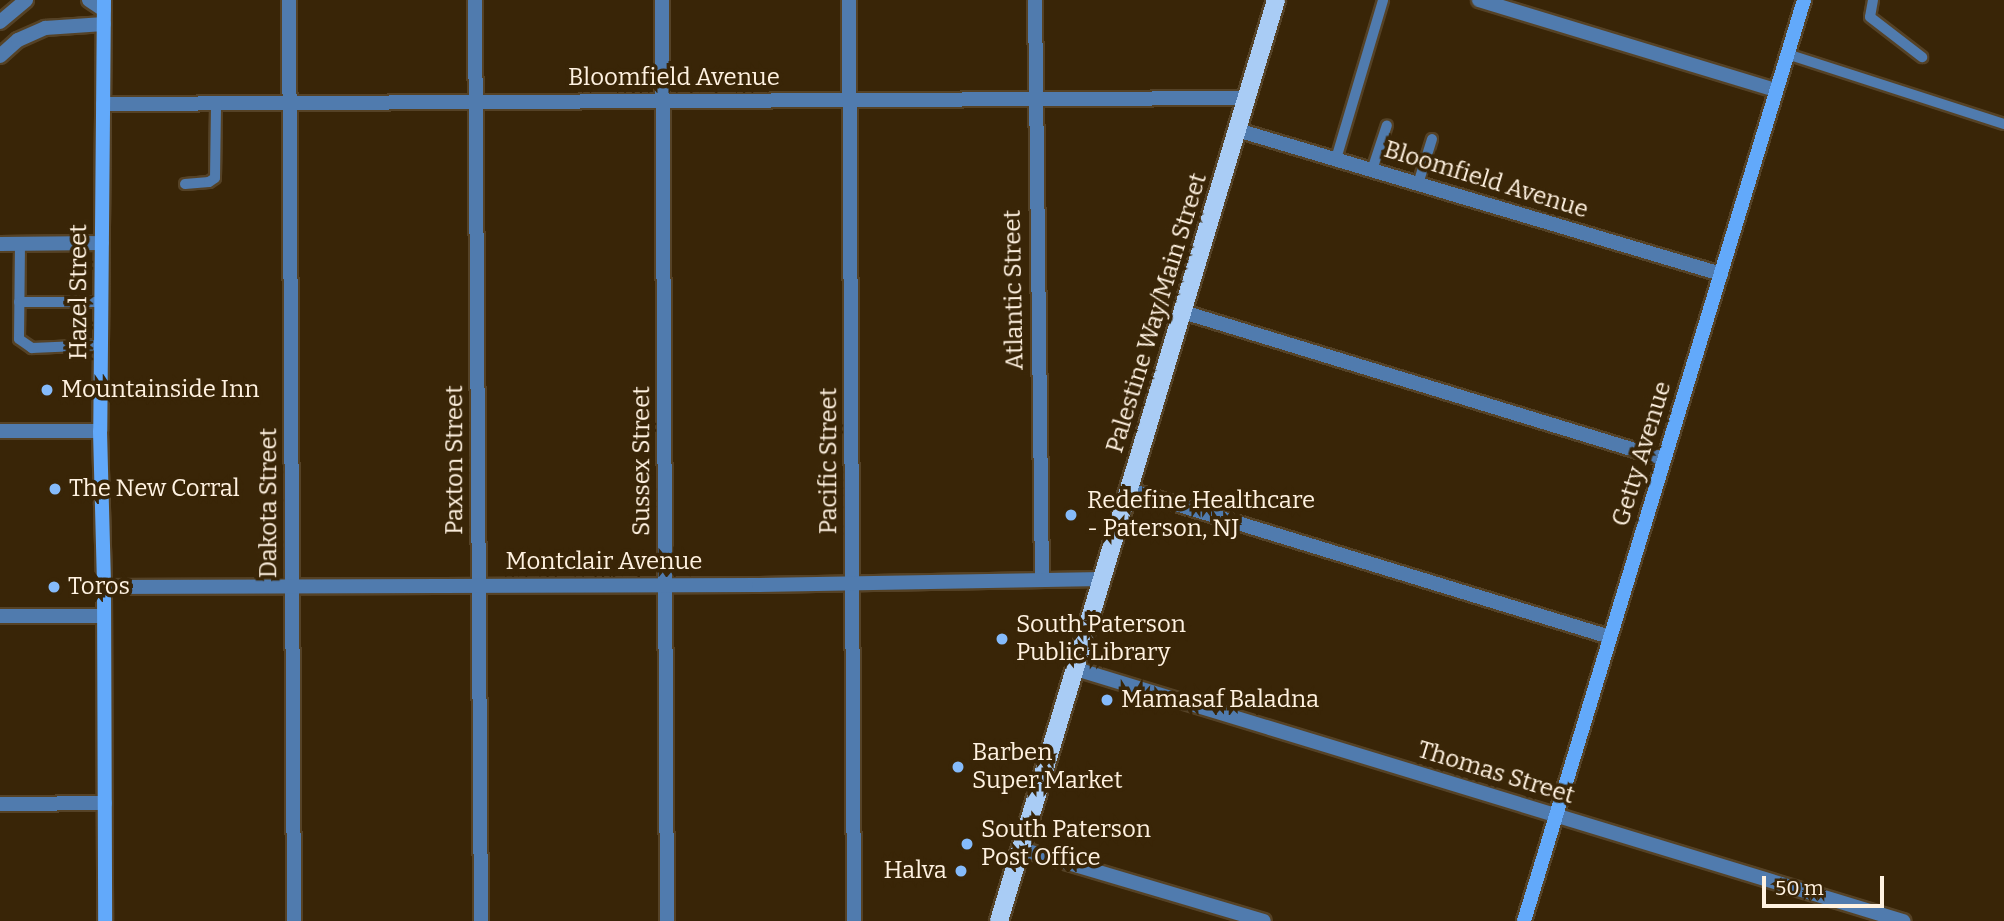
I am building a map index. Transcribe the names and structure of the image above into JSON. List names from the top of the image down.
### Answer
{
  "streets": {
    "main road": ["Palestine Way/Main Street"],
    "street": [
      "Bloomfield Avenue",
      "Atlantic Street",
      "Hazel Street",
      "Getty Avenue",
      "Paxton Street",
      "Sussex Street",
      "Pacific Street",
      "Dakota Street",
      "Montclair Avenue",
      "Thomas Street"
    ]
  },
  "crossings": [
    ["Bloomfield Avenue", "Atlantic Street"],
    ["Bloomfield Avenue", "Hazel Street"],
    ["Bloomfield Avenue", "Palestine Way/Main Street"],
    ["Bloomfield Avenue", "Getty Avenue"],
    ["Bloomfield Avenue", "Paxton Street"],
    ["Bloomfield Avenue", "Sussex Street"],
    ["Bloomfield Avenue", "Pacific Street"],
    ["Bloomfield Avenue", "Dakota Street"],
    ["Atlantic Street", "Montclair Avenue"],
    ["Hazel Street", "Montclair Avenue"],
    ["Palestine Way/Main Street", "Montclair Avenue"],
    ["Palestine Way/Main Street", "Thomas Street"],
    ["Getty Avenue", "Thomas Street"],
    ["Paxton Street", "Montclair Avenue"],
    ["Sussex Street", "Montclair Avenue"],
    ["Pacific Street", "Montclair Avenue"],
    ["Dakota Street", "Montclair Avenue"]
  ],
  "places": [
    "Mountainside Inn",
    "The New Corral",
    "Redefine Healthcare - Paterson, NJ",
    "Toros",
    "South Paterson Public Library",
    "Mamasaf Baladna",
    "Barben Super Market",
    "South Paterson Post Office",
    "Halva"
  ],
  "scale_bar": "50 m"
}
